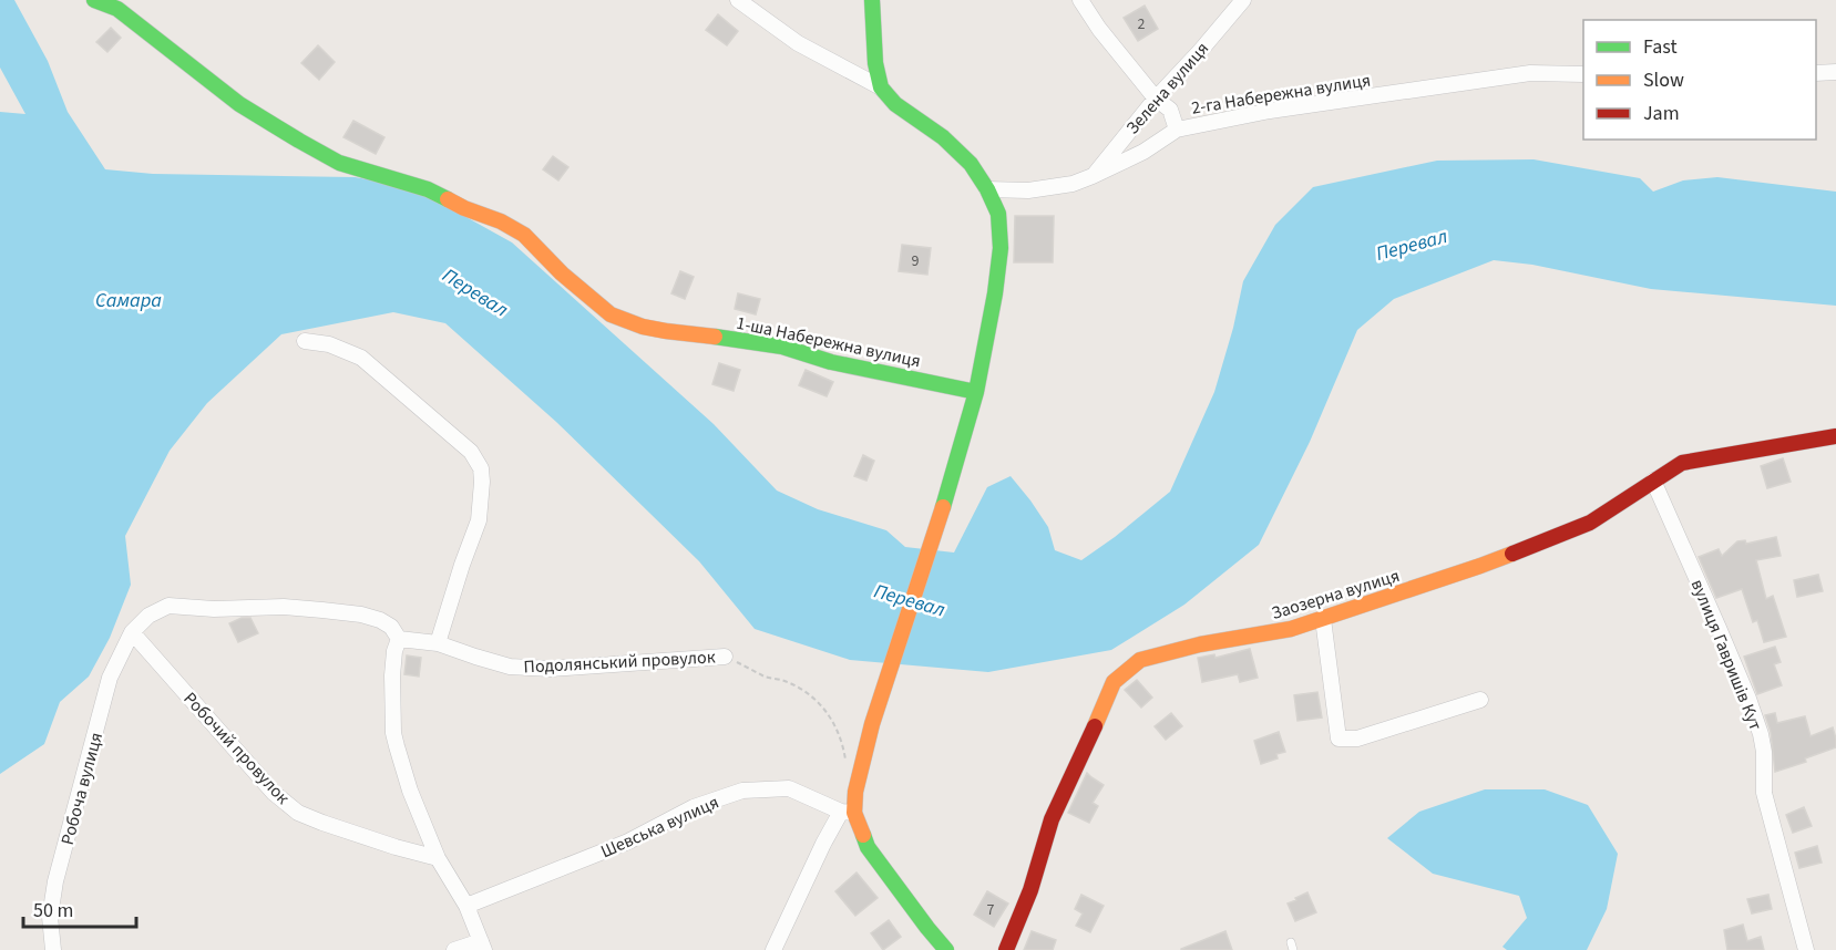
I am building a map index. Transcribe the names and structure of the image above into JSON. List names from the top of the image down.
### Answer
{
  "streets": {
    "street": [
      "Зелена вулиця",
      "2-га Набережна вулиця",
      "1-ша Набережна вулиця",
      "Заозерна вулиця",
      "вулиця Гавришів Кут",
      "Подолянський провулок",
      "Робочий провулок",
      "Робоча вулиця",
      "Шевська вулиця"
    ]
  },
  "crossings": [
    ["Зелена вулиця", "2-га Набережна вулиця"],
    ["Заозерна вулиця", "вулиця Гавришів Кут"],
    ["Робочий провулок", "Робоча вулиця"]
  ],
  "water": ["Перевал", "Самара"],
  "house_numbers": ["2", "9", "7"],
  "legend": ["Fast", "Slow", "Jam"],
  "scale_bar": "50 m"
}
